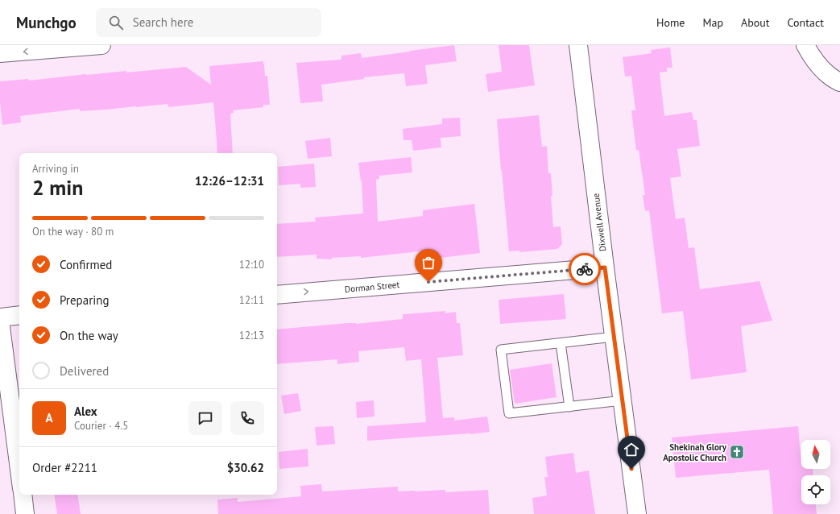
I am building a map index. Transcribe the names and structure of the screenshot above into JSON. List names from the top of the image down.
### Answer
{
  "streets": {
    "main road": ["Dixwell Avenue", "Dorman Street"]
  },
  "crossings": [
    ["Dixwell Avenue", "Dorman Street"]
  ],
  "one_way": ["Dorman Street"],
  "places": {
    "church": ["Shekinah Glory Apostolic Church"]
  },
  "north": "top",
  "page": {
    "header": "Munchgo",
    "search": "Search here",
    "nav": [
      "Home",
      "Map",
      "About",
      "Contact"
    ],
    "heading": ["2 min", "Arriving in", "12:26–12:31"],
    "panel": [
      "Alex",
      "Courier · 4.5",
      "Order #2211",
      "$30.62"
    ],
    "bar": "On the way · 80 m",
    "list": [
      ["Confirmed", "12:10"],
      ["Preparing", "12:11"],
      ["On the way", "12:13"],
      "Delivered"
    ],
    "round": "A"
  }
}
